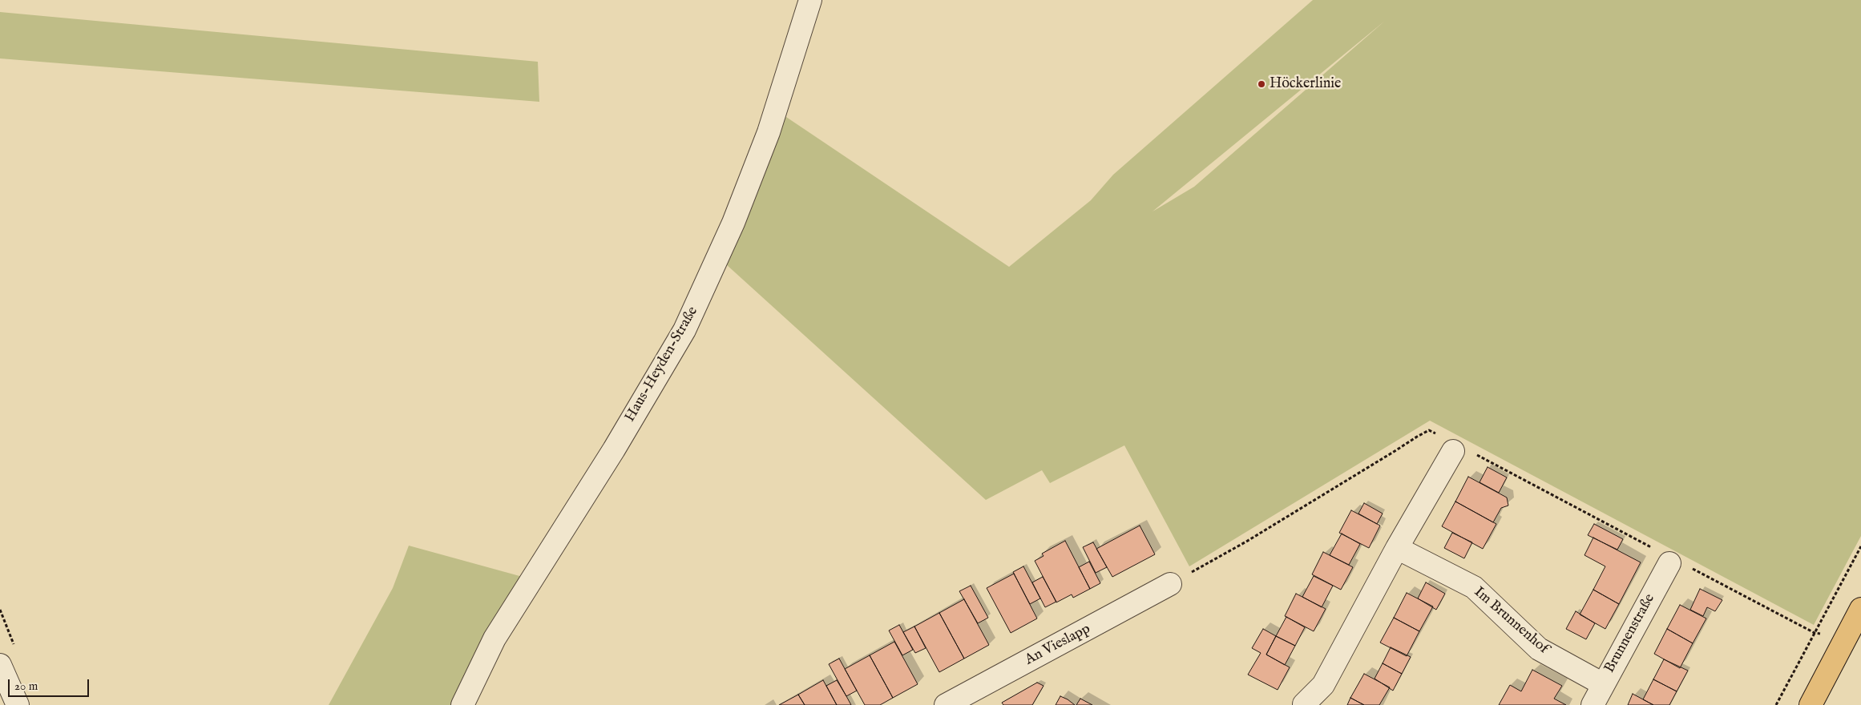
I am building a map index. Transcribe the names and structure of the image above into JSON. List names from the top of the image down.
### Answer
{
  "streets": {
    "street": [
      "Haus-Heyden-Straße",
      "Im Brunnenhof",
      "Brunnenstraße",
      "An Vieslapp"
    ]
  },
  "crossings": [
    ["Im Brunnenhof", "Brunnenstraße"]
  ],
  "places": ["Höckerlinie"],
  "scale_bar": "20 m"
}
